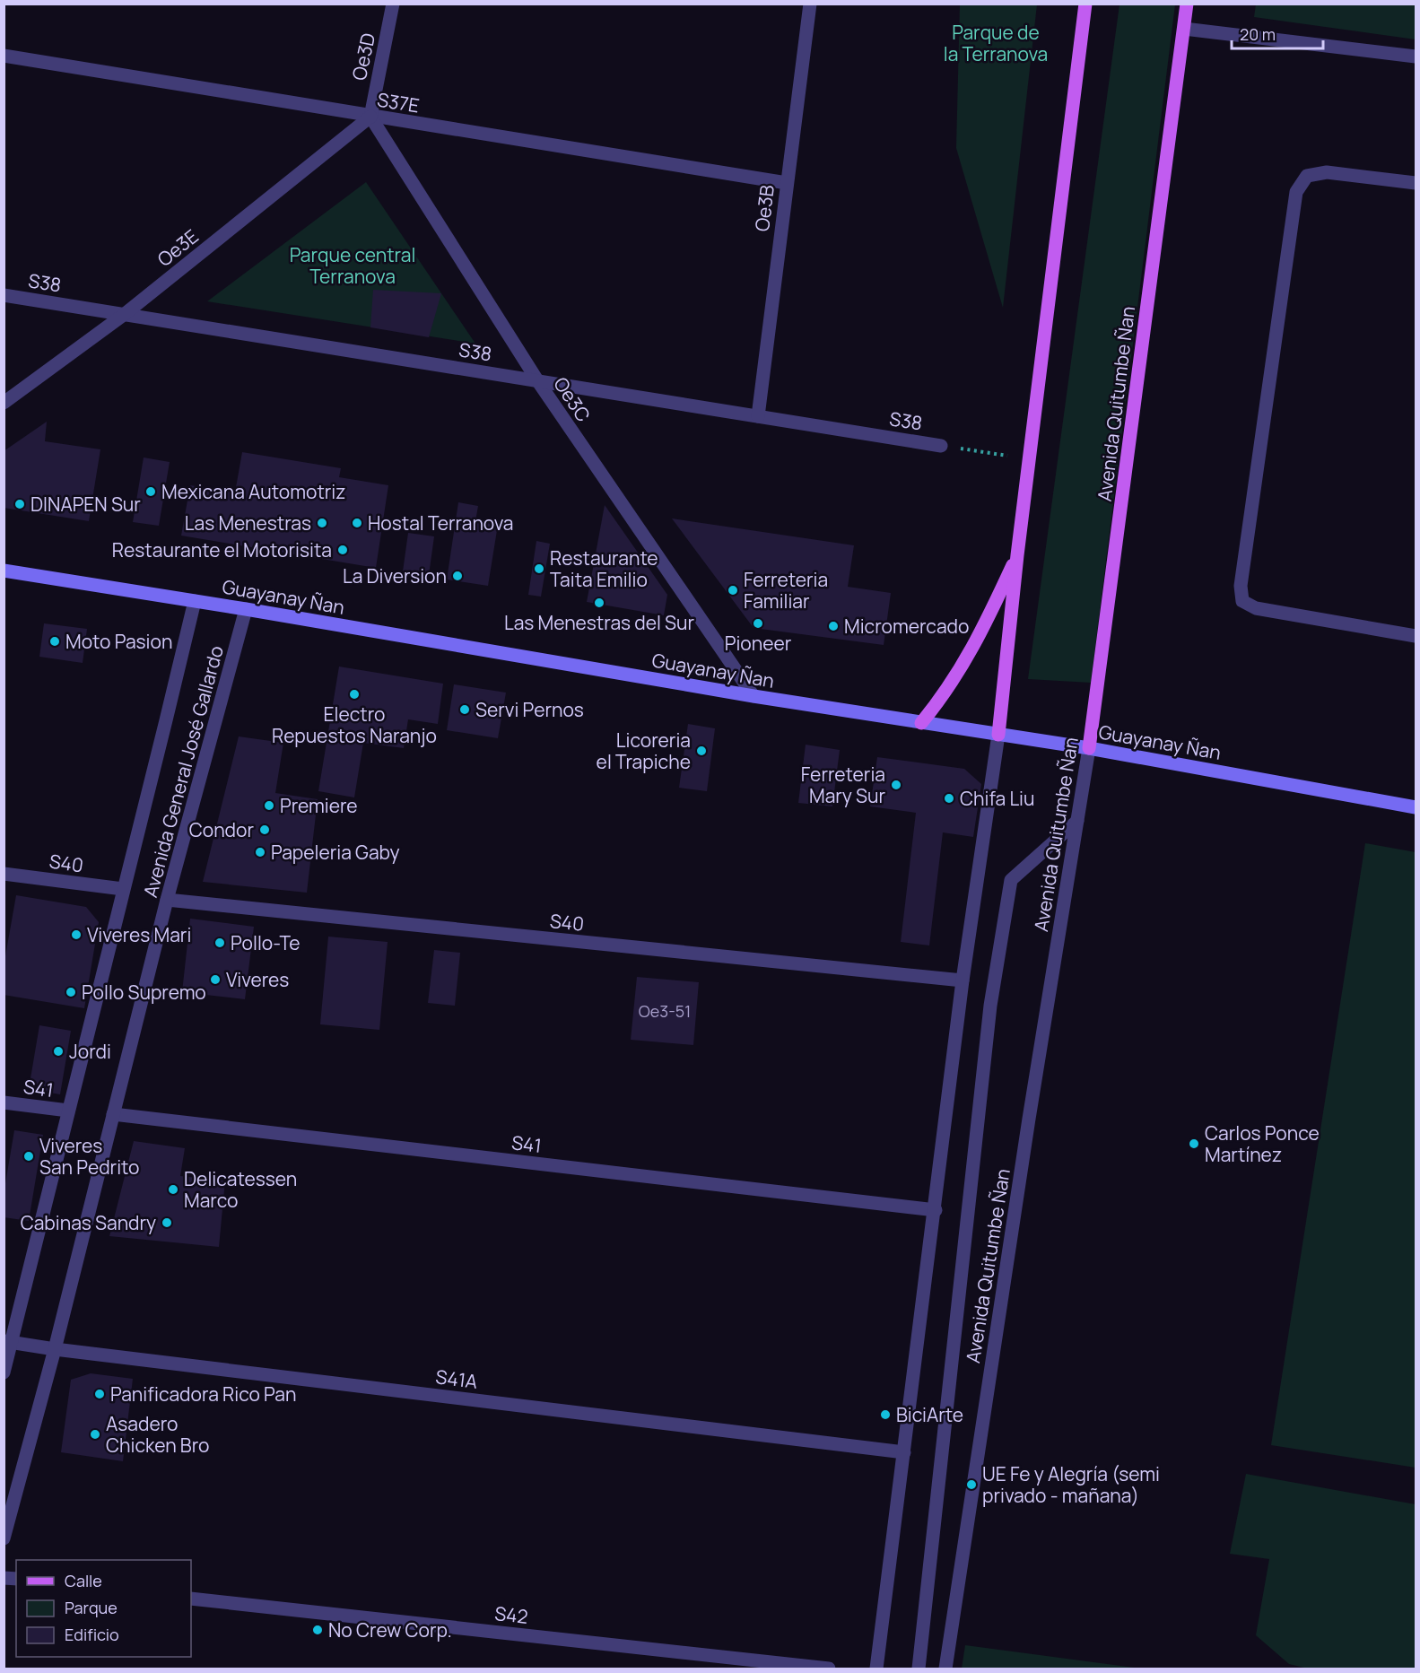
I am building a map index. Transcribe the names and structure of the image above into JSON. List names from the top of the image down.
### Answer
{
  "streets": {
    "main road": ["Avenida Quitumbe Ñan", "Guayanay Ñan"],
    "street": [
      "Oe3D",
      "S37E",
      "Oe3B",
      "Oe3E",
      "S38",
      "Oe3C",
      "Avenida General José Gallardo",
      "S40",
      "S41",
      "S41A",
      "S42"
    ]
  },
  "crossings": [
    ["Oe3D", "S37E"],
    ["Oe3D", "Oe3E"],
    ["Oe3D", "Oe3C"],
    ["S37E", "Oe3B"],
    ["S37E", "Oe3E"],
    ["S37E", "Oe3C"],
    ["Oe3B", "S38"],
    ["Oe3E", "S38"],
    ["Oe3E", "Oe3C"],
    ["S38", "Oe3C"],
    ["Oe3C", "Guayanay Ñan"],
    ["Avenida Quitumbe Ñan", "Guayanay Ñan"],
    ["Guayanay Ñan", "Avenida General José Gallardo"],
    ["Avenida General José Gallardo", "S40"],
    ["Avenida General José Gallardo", "S41"],
    ["Avenida General José Gallardo", "S41A"]
  ],
  "parks": ["Parque de la Terranova", "Parque central Terranova"],
  "places": [
    "Mexicana Automotriz",
    "DINAPEN Sur",
    "Las Menestras",
    "Hostal Terranova",
    "Restaurante el Motorisita",
    "Restaurante Taita Emilio",
    "La Diversion",
    "Ferreteria Familiar",
    "Las Menestras del Sur",
    "Pioneer",
    "Micromercado",
    "Moto Pasion",
    "Electro Repuestos Naranjo",
    "Servi Pernos",
    "Licoreria el Trapiche",
    "Ferreteria Mary Sur",
    "Chifa Liu",
    "Premiere",
    "Condor",
    "Papeleria Gaby",
    "Viveres Mari",
    "Pollo-Te",
    "Viveres",
    "Pollo Supremo",
    "Jordi",
    "Carlos Ponce Martínez",
    "Viveres San Pedrito",
    "Delicatessen Marco",
    "Cabinas Sandry",
    "Panificadora Rico Pan",
    "BiciArte",
    "Asadero Chicken Bro",
    "UE Fe y Alegría (semi privado - mañana)",
    "No Crew Corp."
  ],
  "house_numbers": ["Oe3-51"],
  "legend": ["Calle", "Parque", "Edificio"],
  "scale_bar": "20 m"
}
